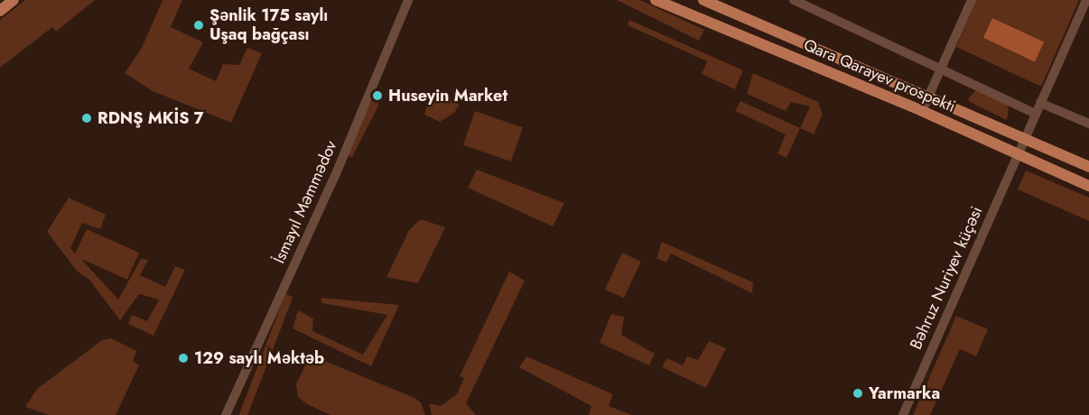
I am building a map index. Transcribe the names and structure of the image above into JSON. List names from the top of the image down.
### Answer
{
  "streets": {
    "main road": ["Qara Qarayev prospekti"],
    "street": ["İsmayıl Məmmədov", "Bəhruz Nuriyev küçəsi"]
  },
  "crossings": [
    ["Qara Qarayev prospekti", "Bəhruz Nuriyev küçəsi"]
  ],
  "places": [
    "Şənlik 175 saylı Uşaq bağçası",
    "Huseyin Market",
    "RDNŞ MKİS 7",
    "129 saylı Məktəb",
    "Yarmarka"
  ]
}
